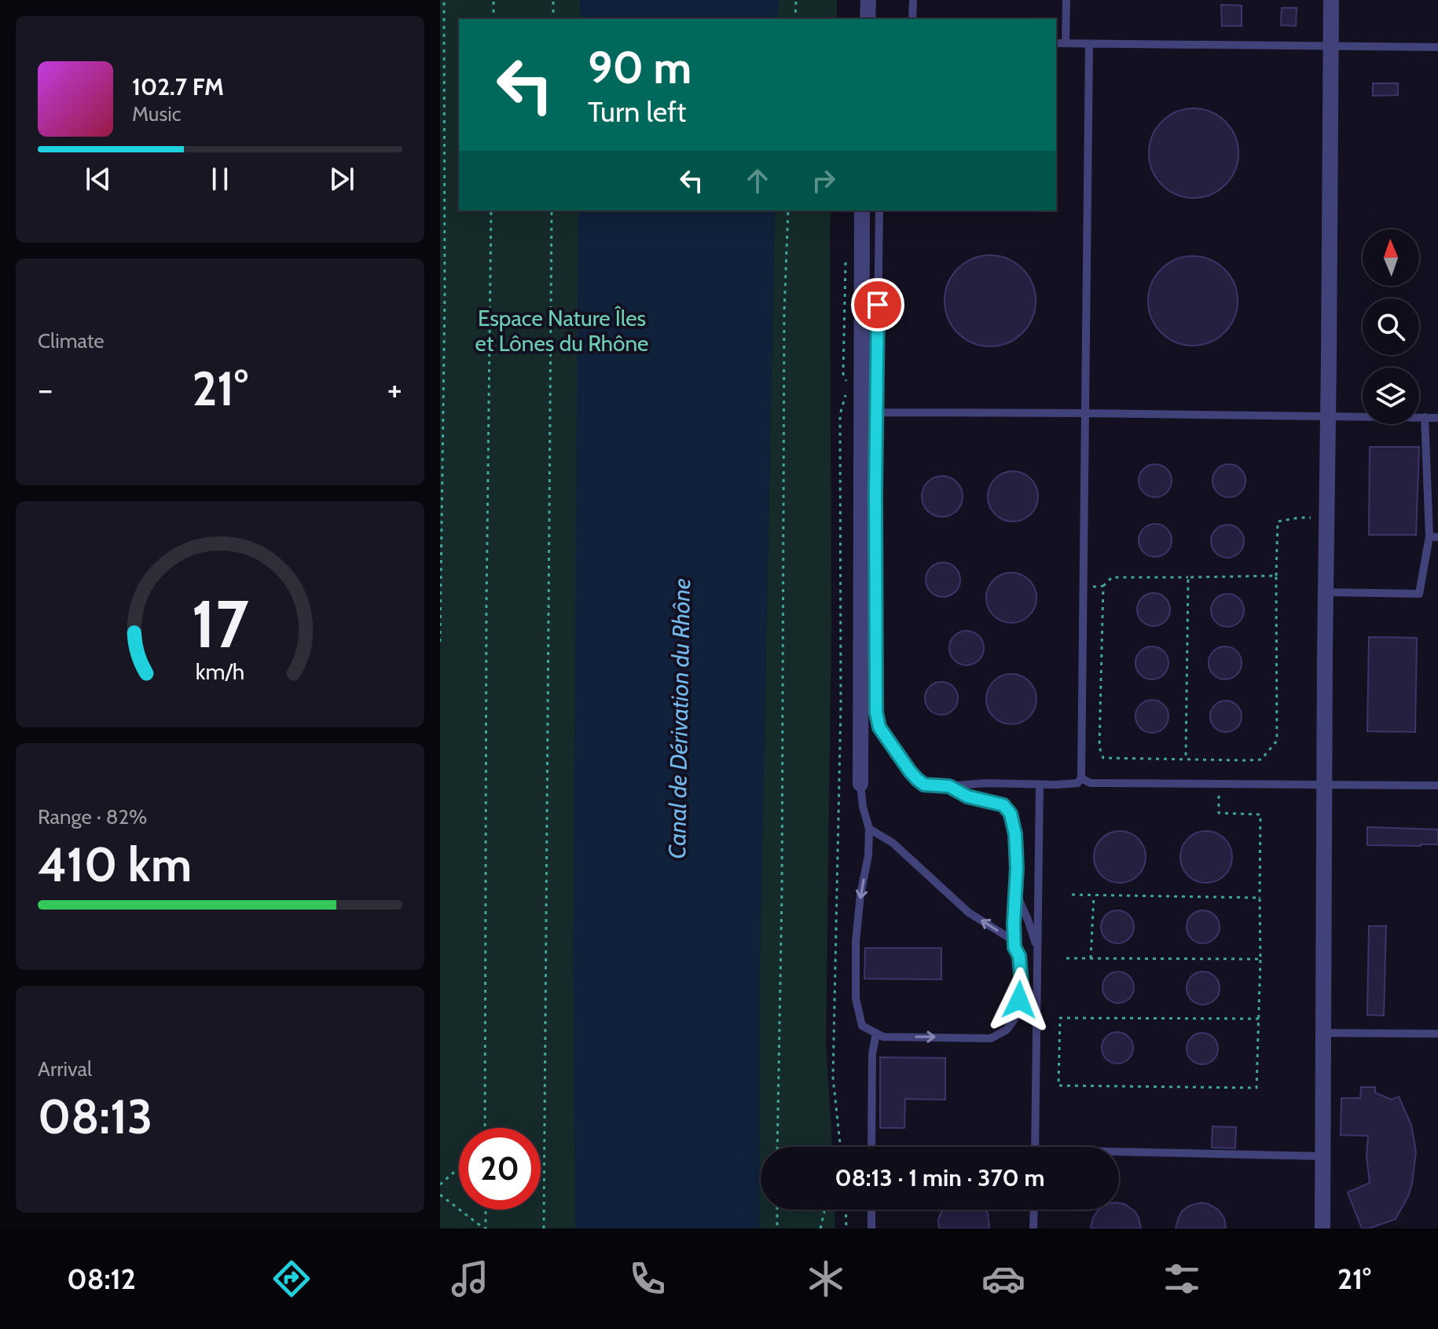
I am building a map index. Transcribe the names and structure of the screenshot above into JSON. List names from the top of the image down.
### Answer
{
  "water": ["Canal de Dérivation du Rhône"],
  "parks": ["Espace Nature Îles et Lônes du Rhône"],
  "north": "top",
  "page": {
    "turn": ["90 m", "Turn left"],
    "song": ["102.7 FM", "Music"],
    "tile": [
      "Climate",
      ["Range · 82%", "410 km"],
      ["Arrival", "08:13"]
    ],
    "heat": ["−", "21°", "+"],
    "limit": "20",
    "trip": "08:13 · 1 min · 370 m",
    "tabs": ["08:12", "21°"],
    "gauge": ["17", "km/h"]
  }
}
